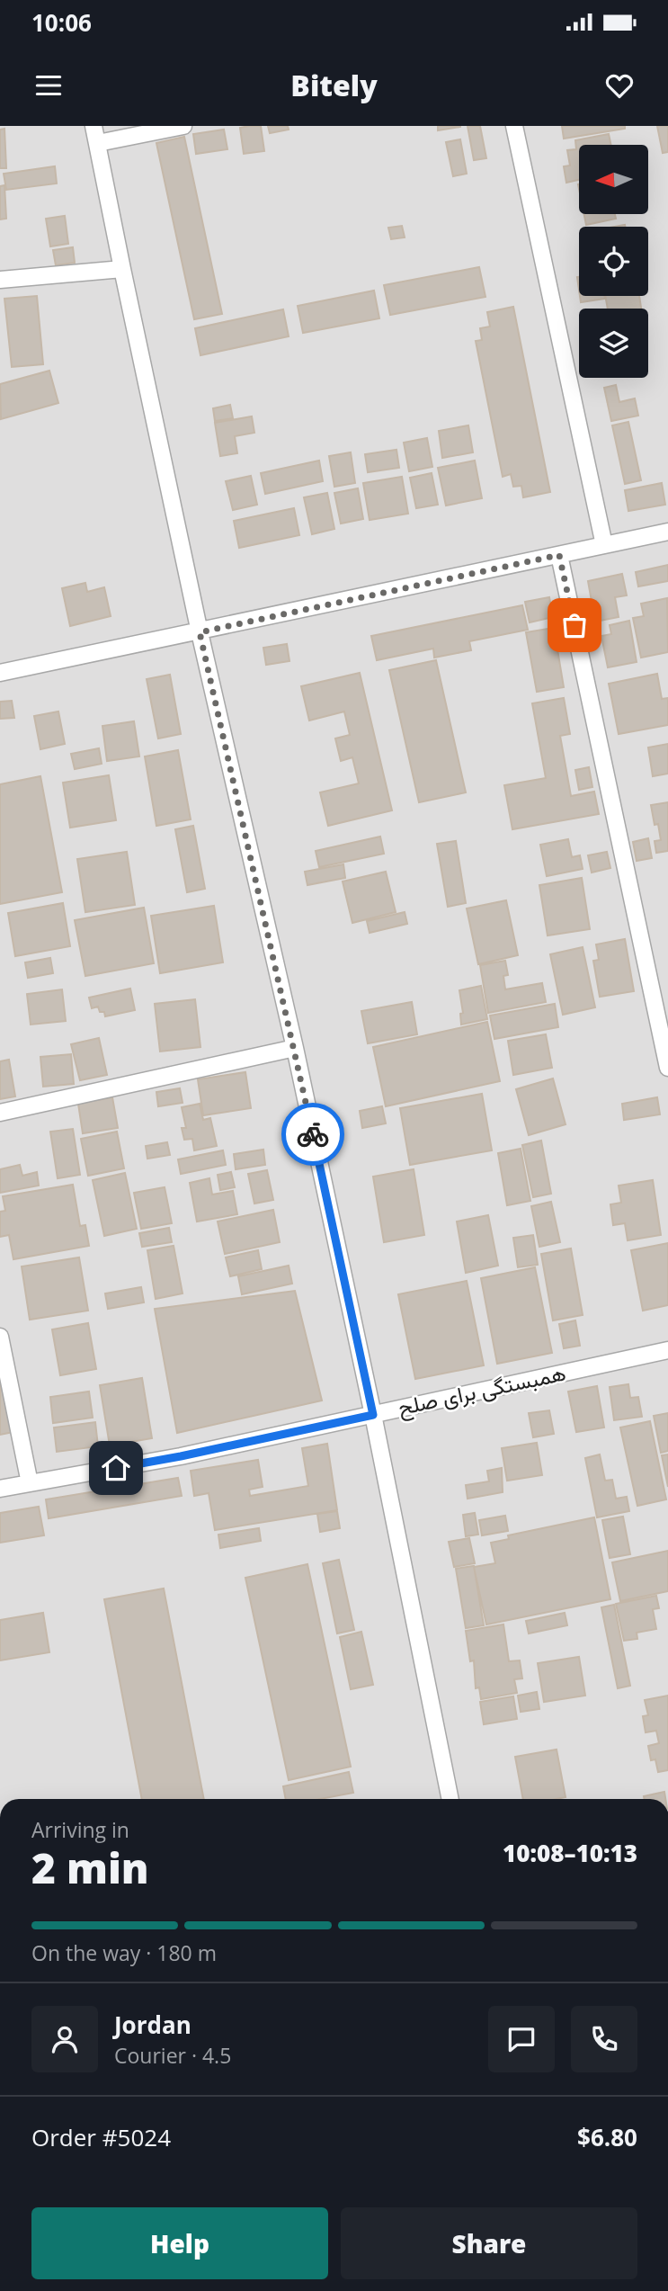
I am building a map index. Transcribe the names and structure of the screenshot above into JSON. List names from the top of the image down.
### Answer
{
  "streets": {
    "street": ["همبستگی برای صلح"]
  },
  "north": "left",
  "page": {
    "status": "10:06",
    "header": "Bitely",
    "heading": ["2 min", "Arriving in", "10:08–10:13"],
    "panel": [
      "Jordan",
      "Courier · 4.5",
      "Order #5024",
      "$6.80"
    ],
    "bar": "On the way · 180 m",
    "buttons": ["Help", "Share"]
  }
}
